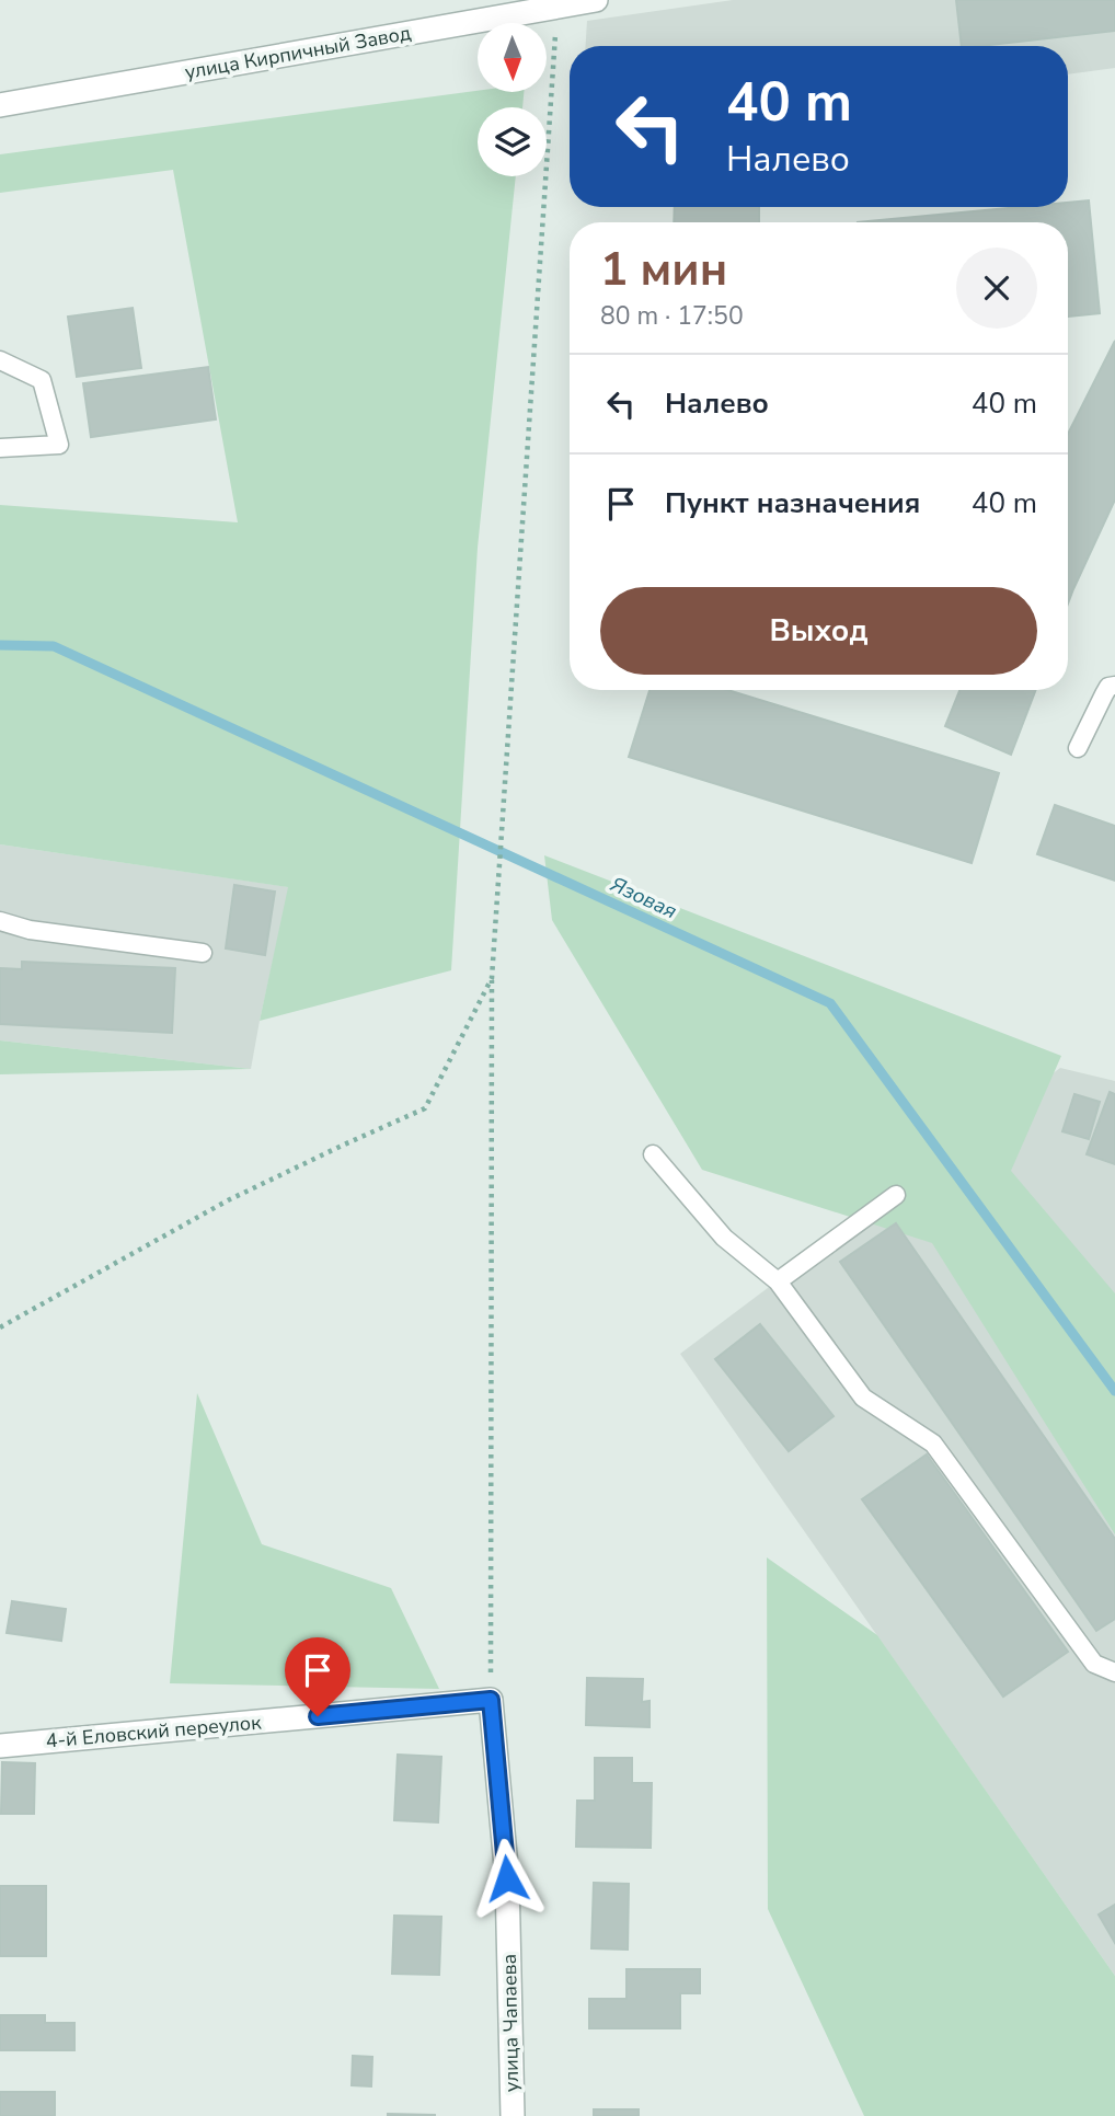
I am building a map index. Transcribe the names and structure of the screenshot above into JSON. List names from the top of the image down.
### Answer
{
  "streets": {
    "street": ["улица Кирпичный Завод", "4-й Еловский переулок", "улица Чапаева"]
  },
  "crossings": [
    ["4-й Еловский переулок", "улица Чапаева"]
  ],
  "water": ["Язовая"],
  "north": "bottom",
  "page": {
    "turn": ["40 m", "Налево"],
    "heading": ["1 мин", "80 m · 17:50"],
    "list": [
      {
        "name": "Налево",
        "value": "40 m"
      },
      {
        "name": "Пункт назначения",
        "value": "40 m"
      }
    ],
    "buttons": "Выход"
  }
}
